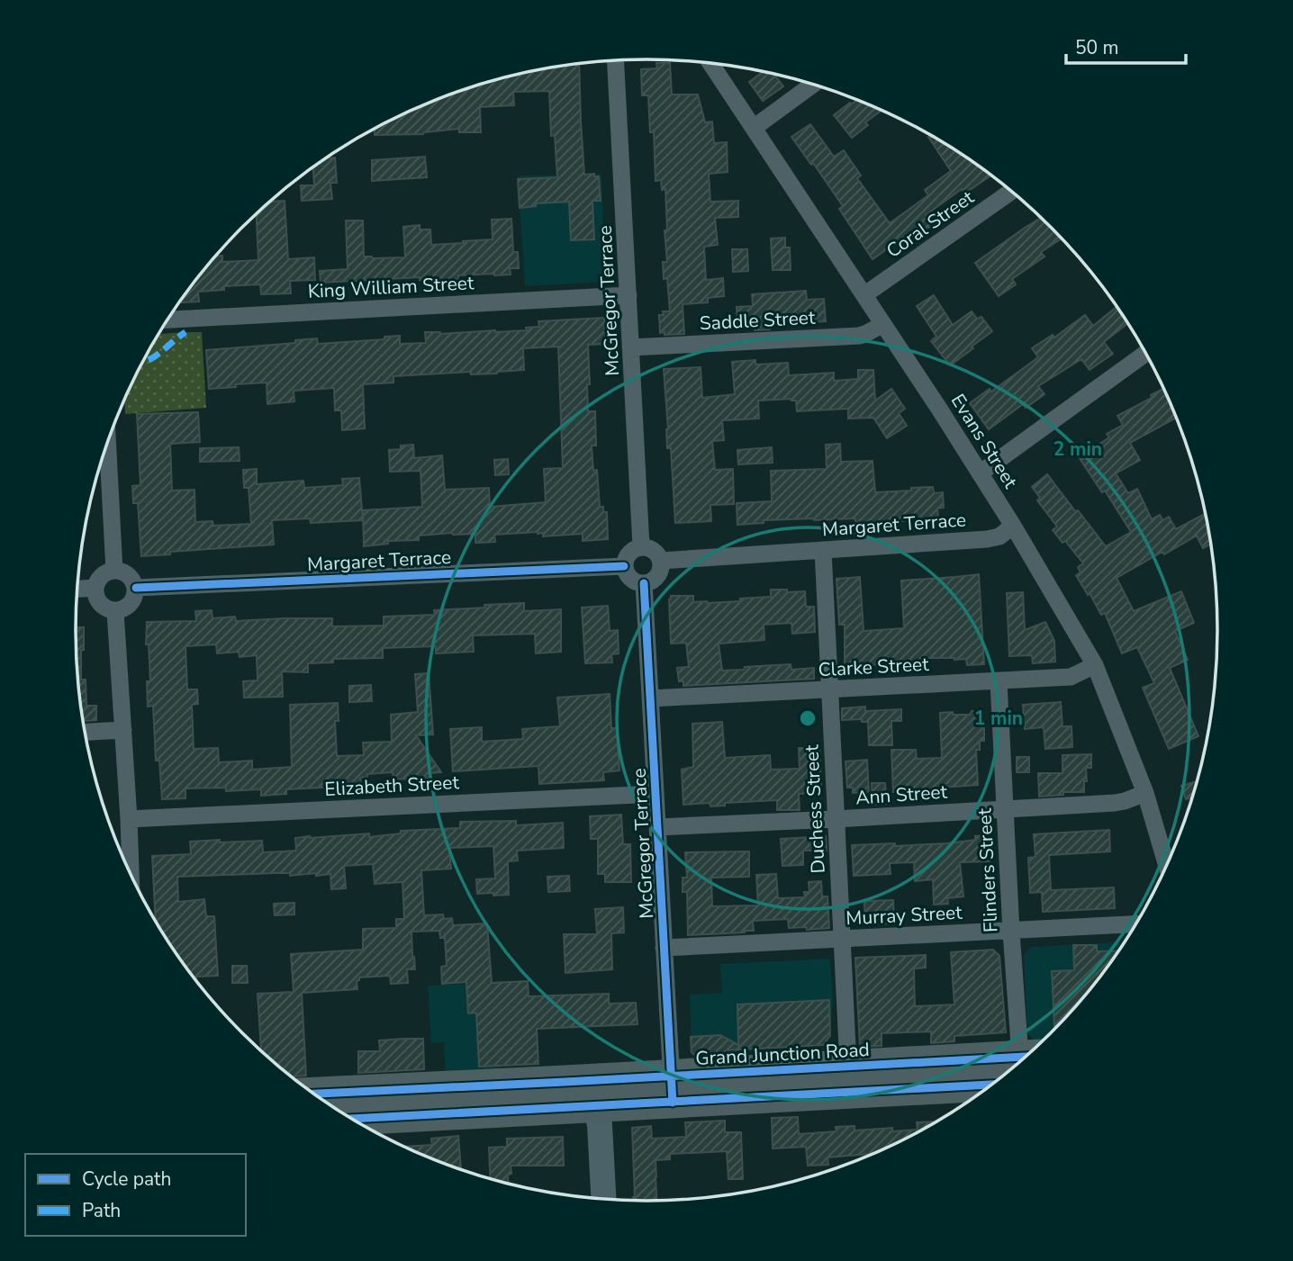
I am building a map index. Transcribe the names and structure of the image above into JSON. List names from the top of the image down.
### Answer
{
  "streets": {
    "highway": ["Grand Junction Road"],
    "street": [
      "Coral Street",
      "King William Street",
      "McGregor Terrace",
      "Saddle Street",
      "Evans Street",
      "Margaret Terrace",
      "Clarke Street",
      "Elizabeth Street",
      "Ann Street",
      "Duchess Street",
      "Flinders Street",
      "Murray Street"
    ]
  },
  "crossings": [
    ["Coral Street", "Evans Street"],
    ["King William Street", "McGregor Terrace"],
    ["McGregor Terrace", "Saddle Street"],
    ["McGregor Terrace", "Margaret Terrace"],
    ["McGregor Terrace", "Clarke Street"],
    ["McGregor Terrace", "Elizabeth Street"],
    ["McGregor Terrace", "Ann Street"],
    ["McGregor Terrace", "Murray Street"],
    ["McGregor Terrace", "Grand Junction Road"],
    ["Saddle Street", "Evans Street"],
    ["Evans Street", "Margaret Terrace"],
    ["Evans Street", "Clarke Street"],
    ["Evans Street", "Ann Street"],
    ["Margaret Terrace", "Duchess Street"],
    ["Clarke Street", "Duchess Street"],
    ["Clarke Street", "Flinders Street"],
    ["Ann Street", "Duchess Street"],
    ["Ann Street", "Flinders Street"],
    ["Duchess Street", "Murray Street"],
    ["Duchess Street", "Grand Junction Road"],
    ["Flinders Street", "Murray Street"]
  ],
  "legend": ["Cycle path", "Path"],
  "scale_bar": "50 m",
  "rings": ["2 min", "1 min"]
}
